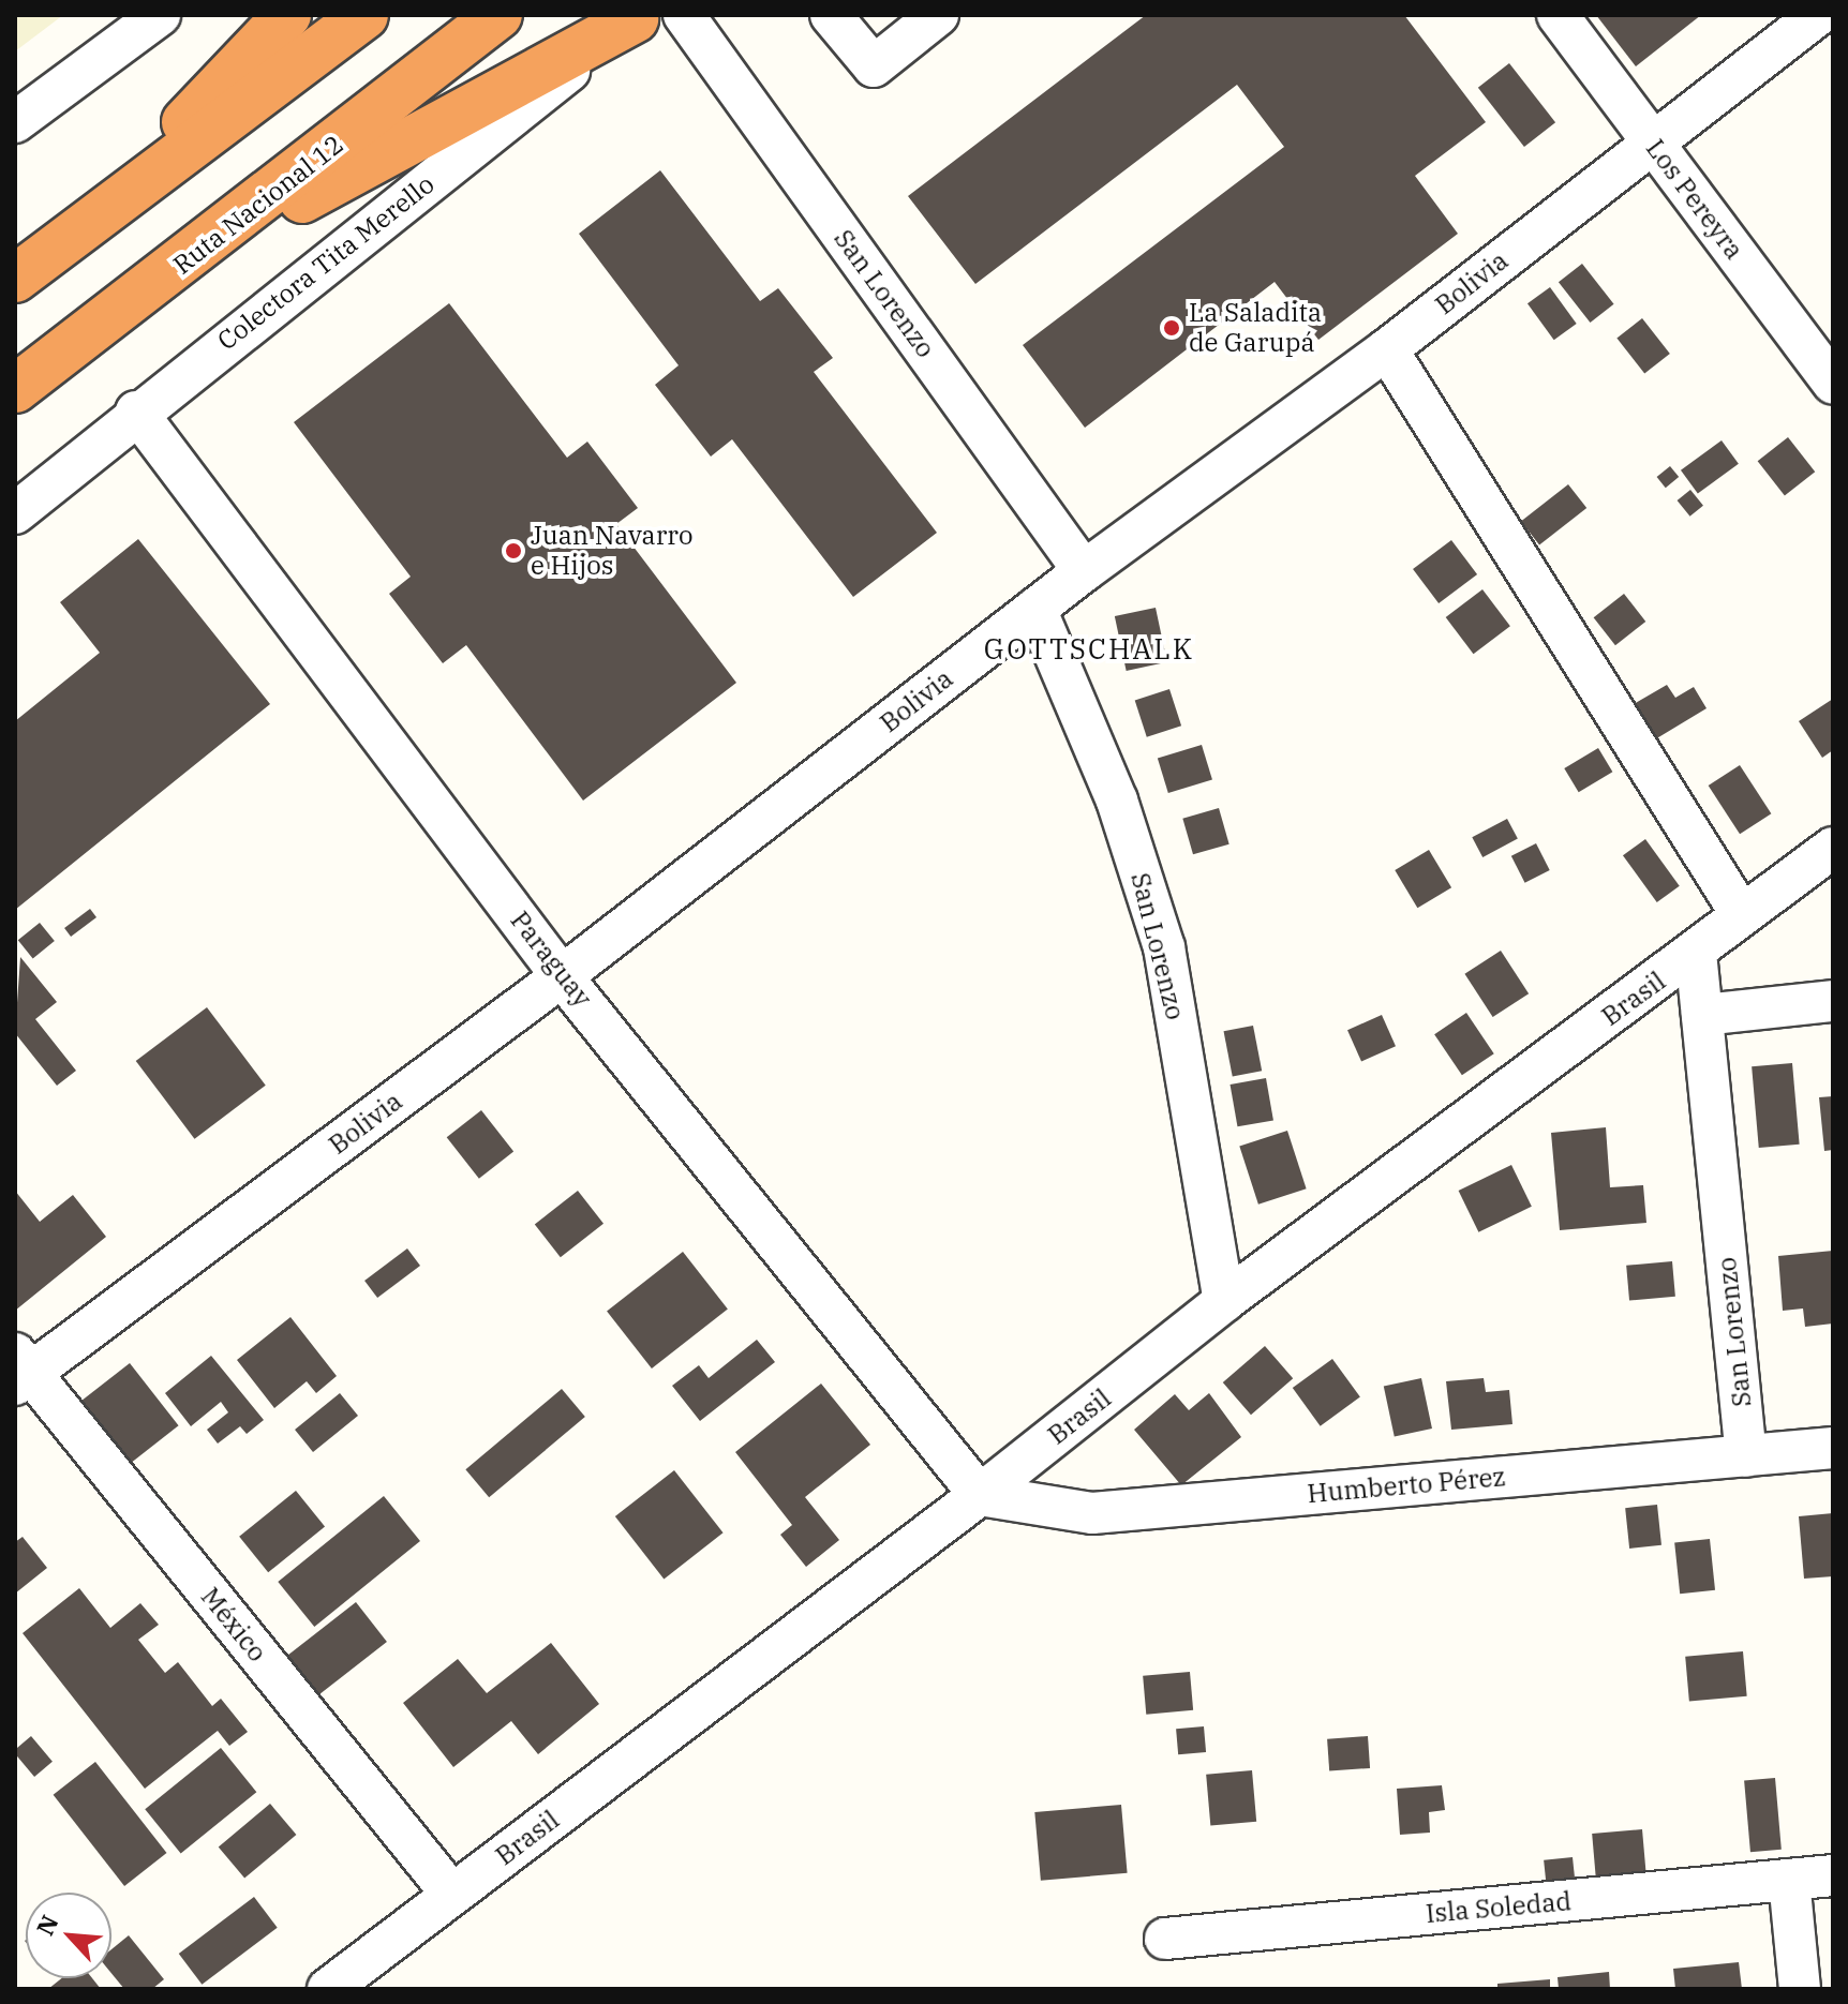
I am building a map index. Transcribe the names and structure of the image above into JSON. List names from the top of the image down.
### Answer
{
  "streets": {
    "highway": ["Ruta Nacional 12"],
    "street": [
      "Los Pereyra",
      "Colectora Tita Merello",
      "Bolivia",
      "San Lorenzo",
      "Paraguay",
      "Brasil",
      "Humberto Pérez",
      "México",
      "Isla Soledad"
    ]
  },
  "crossings": [
    ["Los Pereyra", "Bolivia"],
    ["Colectora Tita Merello", "Paraguay"],
    ["Bolivia", "San Lorenzo"],
    ["Bolivia", "Paraguay"],
    ["Bolivia", "México"],
    ["San Lorenzo", "Brasil"],
    ["San Lorenzo", "Humberto Pérez"],
    ["Paraguay", "Brasil"],
    ["Paraguay", "Humberto Pérez"],
    ["Brasil", "Humberto Pérez"],
    ["Brasil", "México"]
  ],
  "districts": ["GOTTSCHALK"],
  "places": ["La Saladita de Garupá", "Juan Navarro e Hijos"],
  "north": "top left"
}
